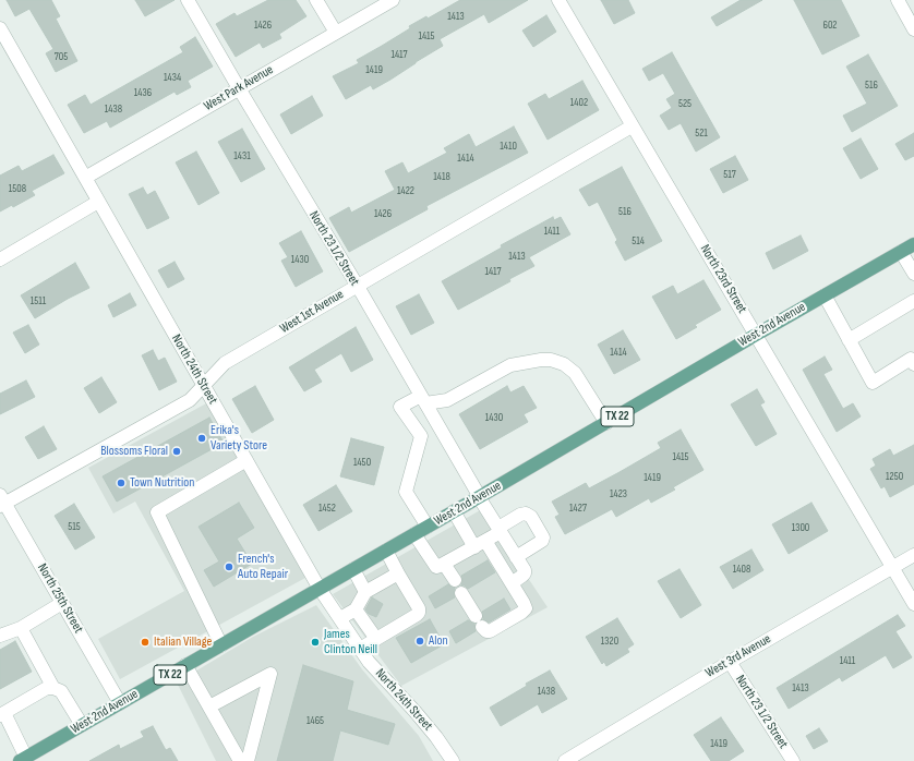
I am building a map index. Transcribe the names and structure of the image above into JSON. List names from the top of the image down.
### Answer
{
  "streets": {
    "main road": ["West 2nd Avenue", "TX 22"],
    "street": [
      "West Park Avenue",
      "North 23 1/2 Street",
      "North 23rd Street",
      "West 1st Avenue",
      "North 24th Street",
      "North 25th Street",
      "West 3rd Avenue"
    ]
  },
  "crossings": [
    ["West Park Avenue", "North 23 1/2 Street"],
    ["West Park Avenue", "North 24th Street"],
    ["North 23 1/2 Street", "West 1st Avenue"],
    ["North 23 1/2 Street", "West 2nd Avenue"],
    ["North 23 1/2 Street", "West 3rd Avenue"],
    ["North 23rd Street", "West 1st Avenue"],
    ["North 23rd Street", "West 2nd Avenue"],
    ["North 23rd Street", "West 3rd Avenue"],
    ["West 1st Avenue", "North 24th Street"],
    ["West 1st Avenue", "North 25th Street"],
    ["West 2nd Avenue", "North 24th Street"],
    ["West 2nd Avenue", "North 25th Street"]
  ],
  "places": [
    "Erika's Variety Store",
    "Blossoms Floral",
    "Town Nutrition",
    "French's Auto Repair",
    "Alon",
    "Italian Village",
    "James Clinton Neill"
  ],
  "house_numbers": [
    "1413",
    "1426",
    "602",
    "1415",
    "1417",
    "705",
    "1419",
    "1434",
    "516",
    "1436",
    "1402",
    "525",
    "1438",
    "521",
    "1410",
    "1431",
    "1414",
    "517",
    "1418",
    "1508",
    "1422",
    "516",
    "1426",
    "1411",
    "514",
    "1413",
    "1430",
    "1417",
    "1511",
    "1414",
    "1430",
    "1415",
    "1450",
    "1250",
    "1419",
    "1423",
    "1452",
    "1427",
    "515",
    "1300",
    "1408",
    "1320",
    "1411",
    "1413",
    "1438",
    "1465",
    "1419"
  ]
}
